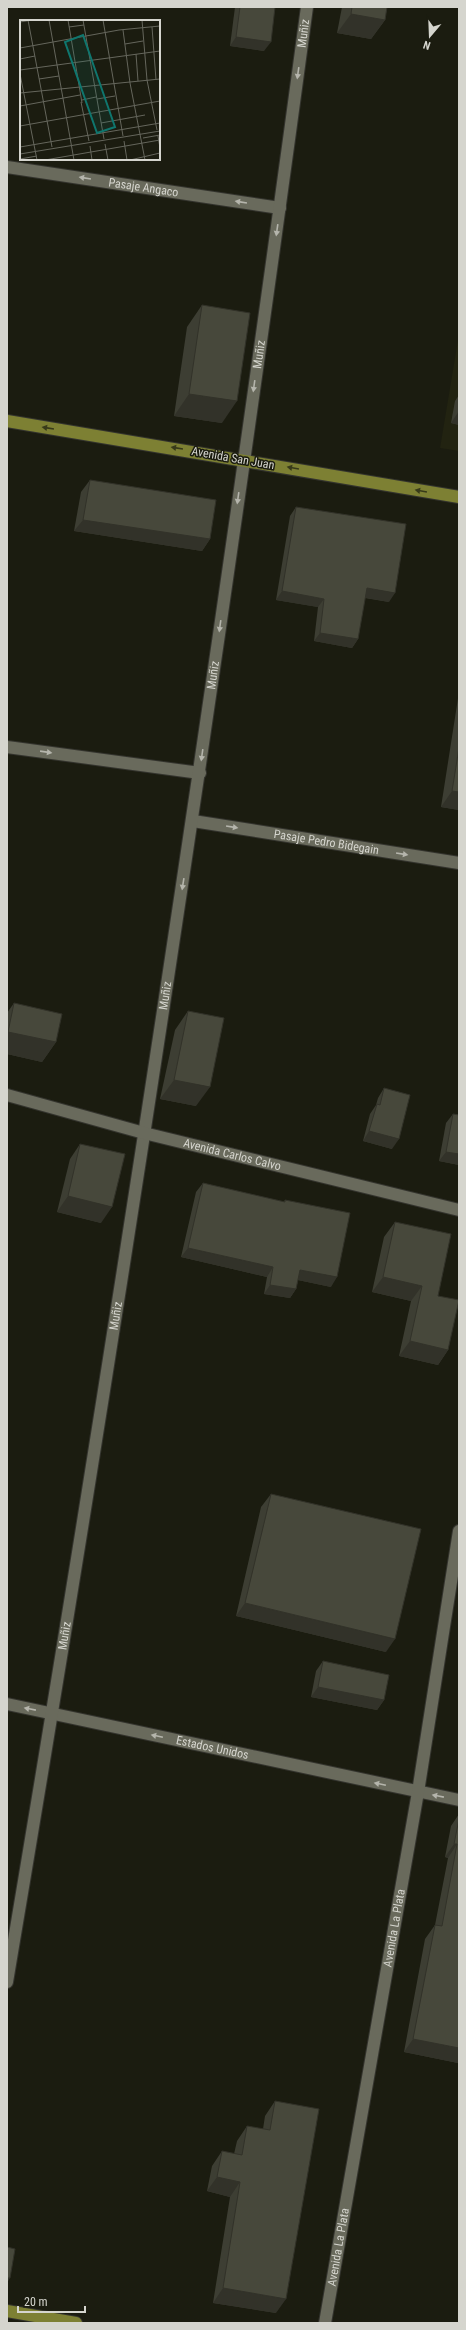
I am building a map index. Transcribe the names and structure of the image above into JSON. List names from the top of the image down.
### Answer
{
  "streets": {
    "main road": ["Avenida San Juan"],
    "street": [
      "Muñiz",
      "Pasaje Angaco",
      "Pasaje Pedro Bidegain",
      "Avenida Carlos Calvo",
      "Estados Unidos",
      "Avenida La Plata"
    ]
  },
  "crossings": [
    ["Muñiz", "Pasaje Angaco"],
    ["Muñiz", "Avenida San Juan"],
    ["Muñiz", "Pasaje Pedro Bidegain"],
    ["Muñiz", "Avenida Carlos Calvo"],
    ["Muñiz", "Estados Unidos"],
    ["Estados Unidos", "Avenida La Plata"]
  ],
  "one_way": [
    "Muñiz",
    "Pasaje Angaco",
    "Avenida San Juan",
    "Pasaje Pedro Bidegain",
    "Estados Unidos"
  ],
  "scale_bar": "20 m",
  "north": "bottom"
}
